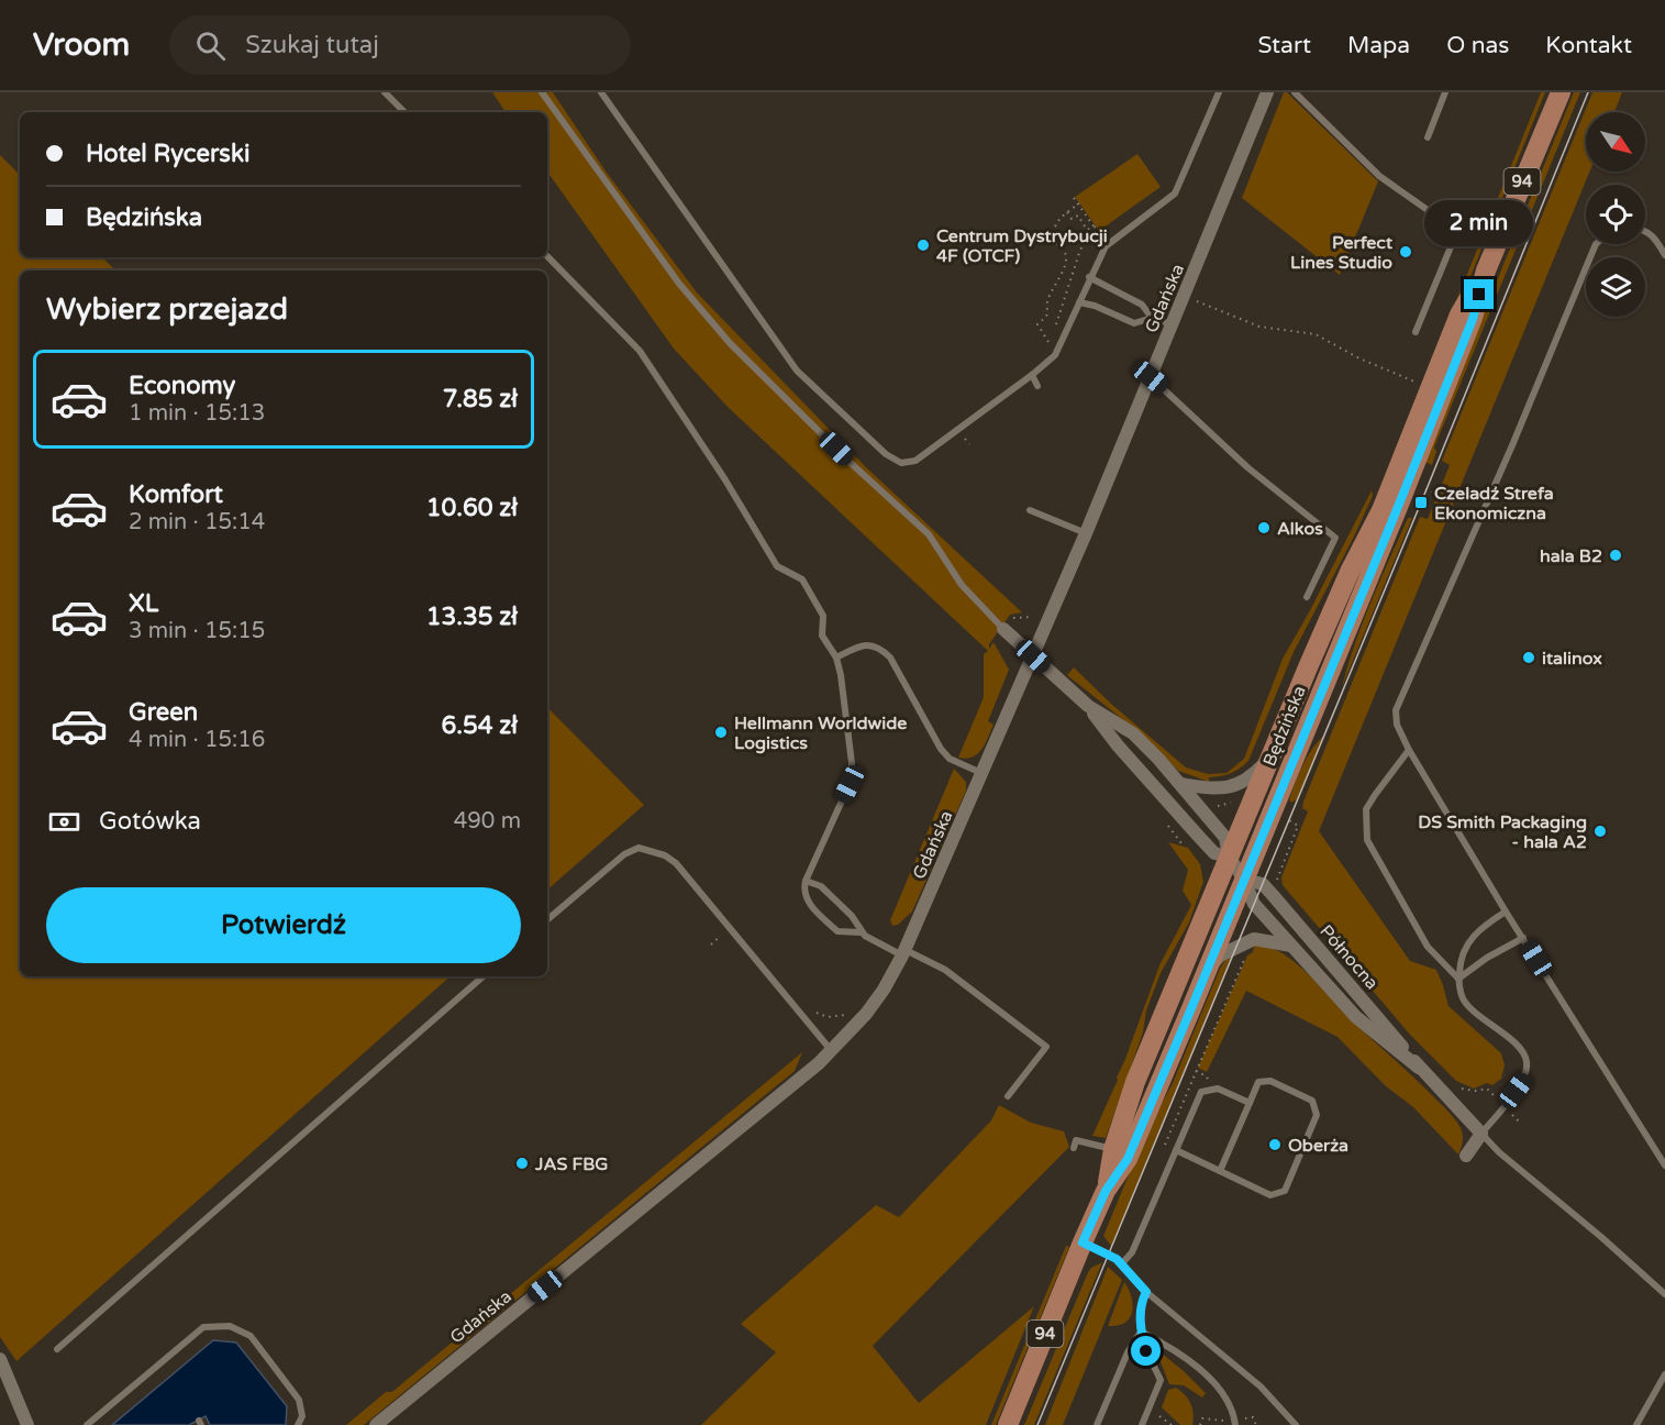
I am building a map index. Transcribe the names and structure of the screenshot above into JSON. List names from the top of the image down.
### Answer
{
  "streets": {
    "main road": ["94", "Będzińska"],
    "street": ["Gdańska", "Północna"]
  },
  "crossings": [
    ["Gdańska", "Północna"],
    ["Będzińska", "Północna"]
  ],
  "places": {
    "other": [
      "Centrum Dystrybucji 4F (OTCF)",
      "Perfect Lines Studio",
      "Alkos",
      "hala B2",
      "italinox",
      "Hellmann Worldwide Logistics",
      "DS Smith Packaging - hala A2",
      "Oberża",
      "JAS FBG"
    ],
    "transit": ["Czeladź Strefa Ekonomiczna"]
  },
  "north": "bottom right",
  "page": {
    "header": "Vroom",
    "search": "Szukaj tutaj",
    "nav": [
      "Start",
      "Mapa",
      "O nas",
      "Kontakt"
    ],
    "banner": ["Hotel Rycerski", "Będzińska"],
    "bubble": "2 min",
    "heading": "Wybierz przejazd",
    "list": [
      {
        "name": "Economy",
        "note": "1 min · 15:13",
        "value": "7.85 zł"
      },
      {
        "name": "Komfort",
        "note": "2 min · 15:14",
        "value": "10.60 zł"
      },
      {
        "name": "XL",
        "note": "3 min · 15:15",
        "value": "13.35 zł"
      },
      {
        "name": "Green",
        "note": "4 min · 15:16",
        "value": "6.54 zł"
      }
    ],
    "pay": ["Gotówka", "490 m"],
    "buttons": "Potwierdź"
  }
}
